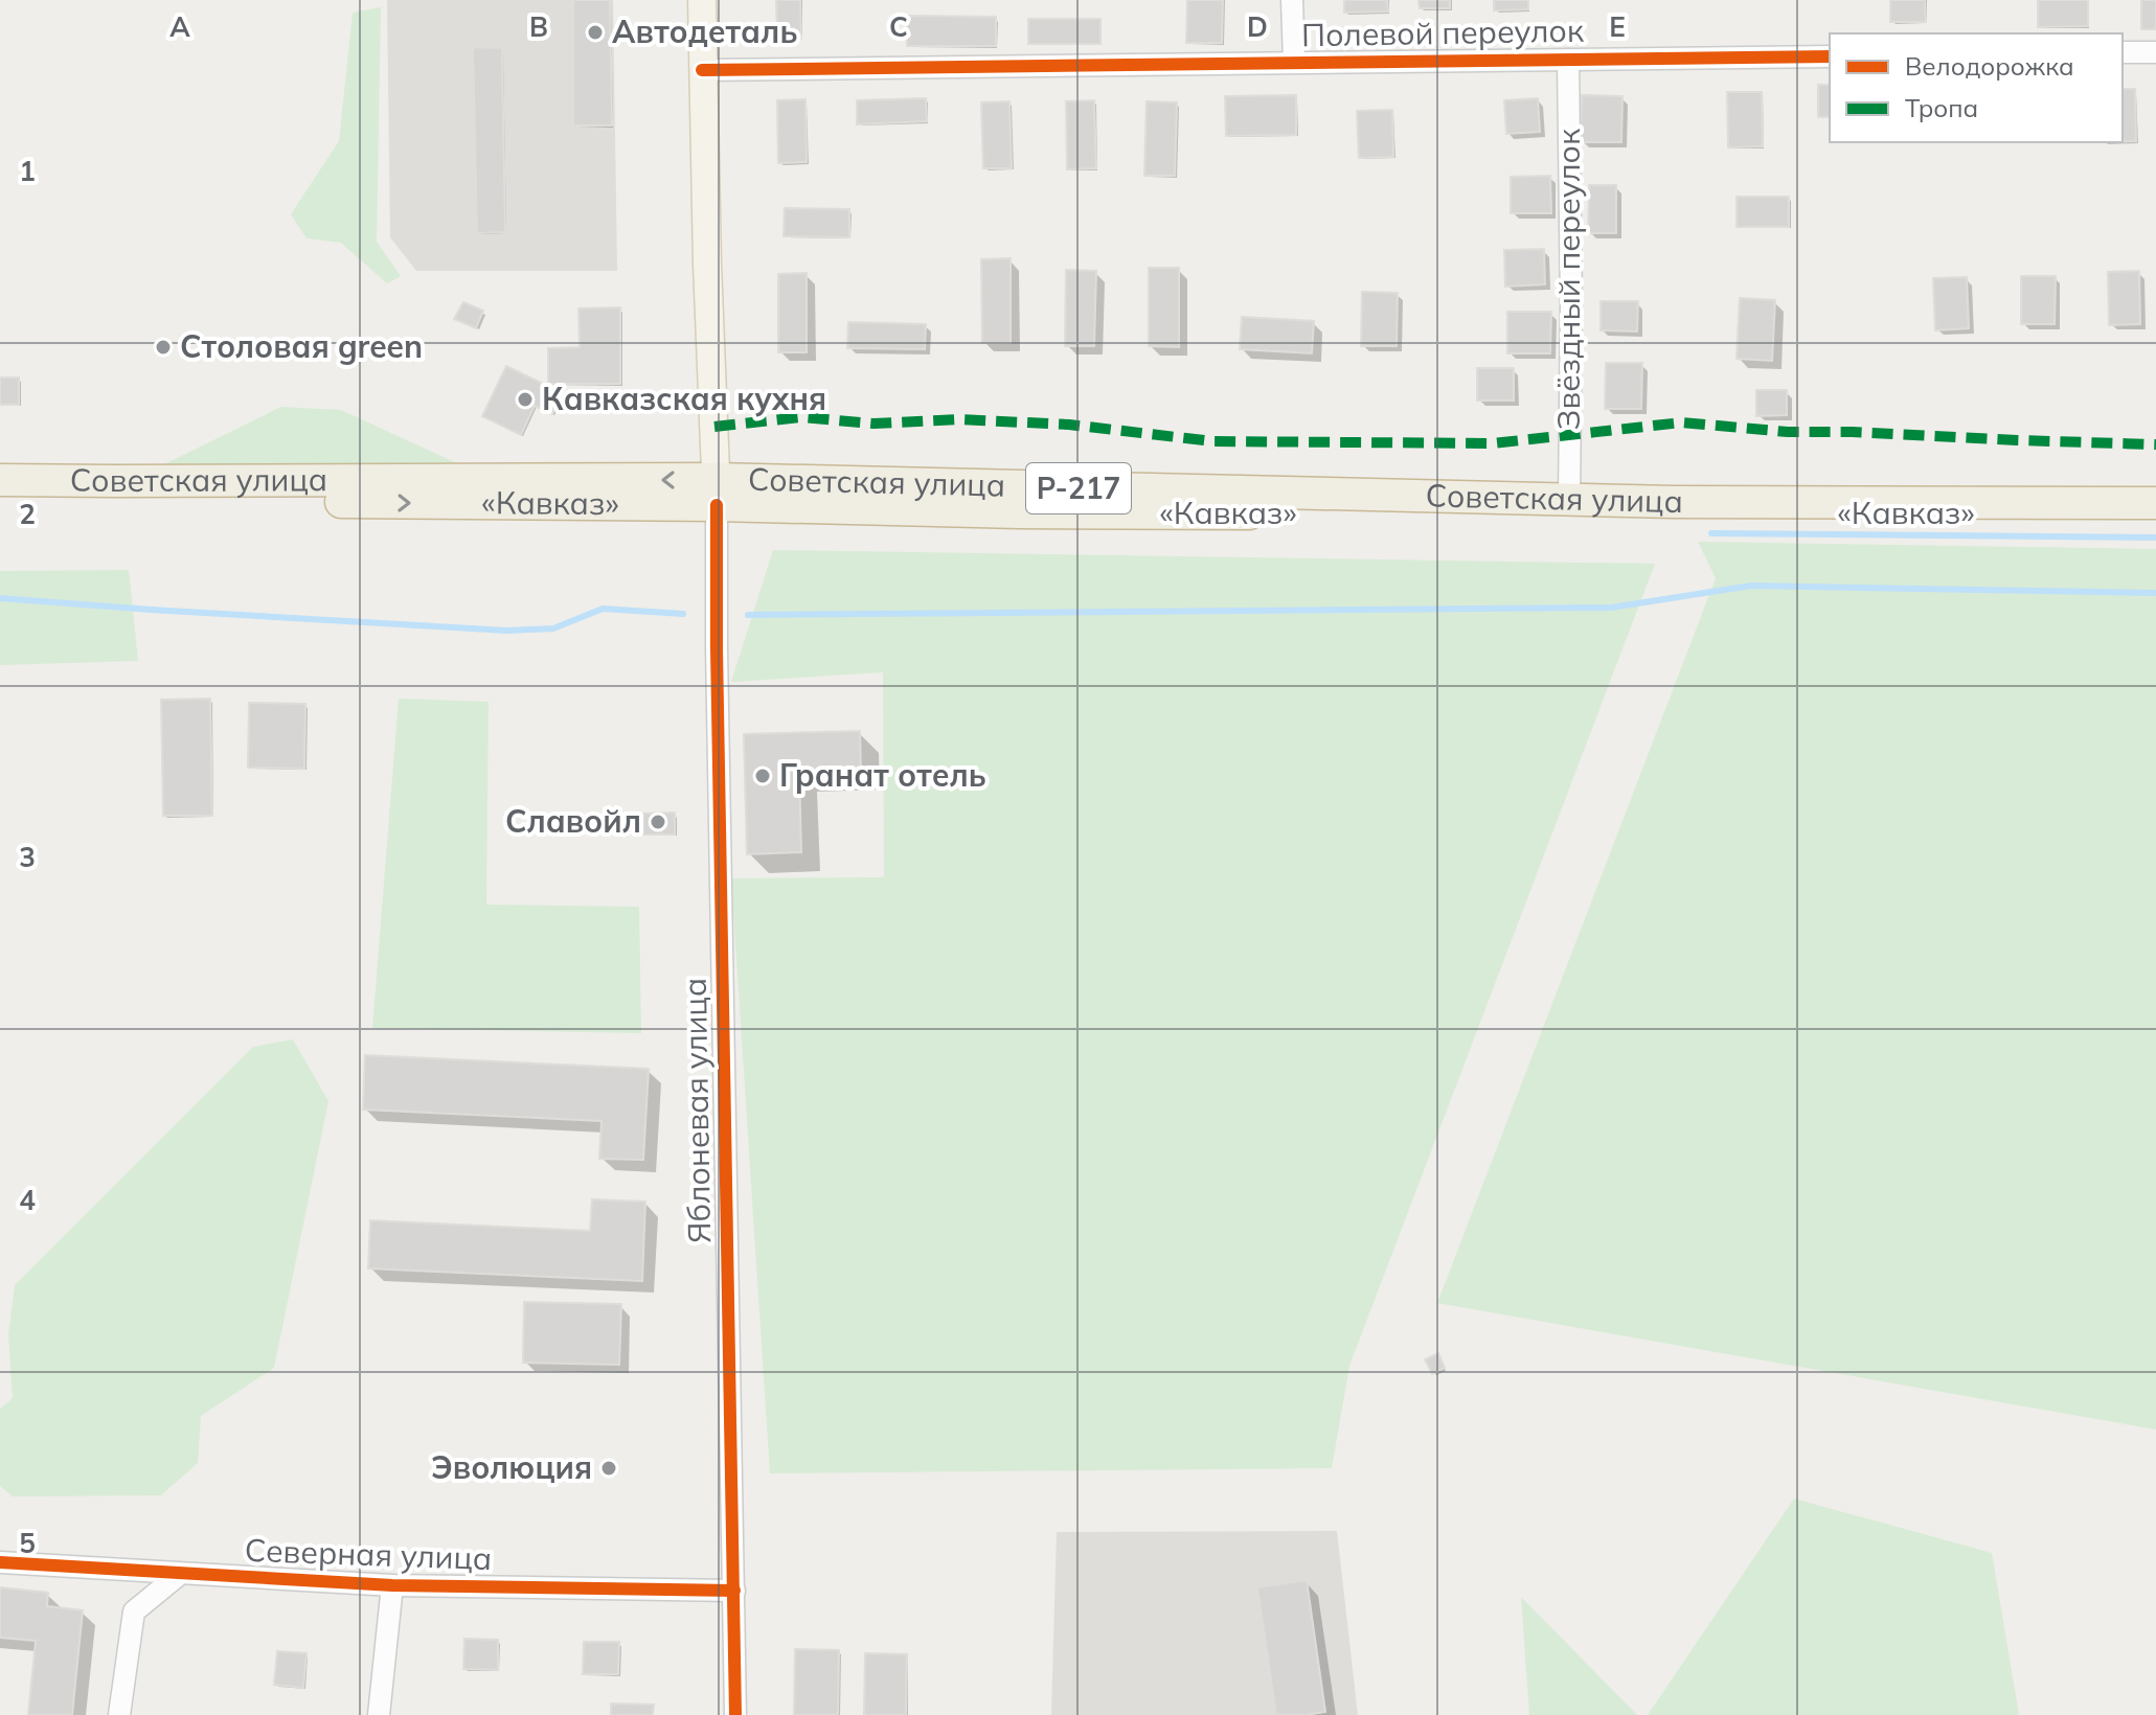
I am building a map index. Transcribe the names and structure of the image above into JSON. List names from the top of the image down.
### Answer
{
  "streets": {
    "highway": ["Советская улица", "Р-217", "«Кавказ»"],
    "street": [
      "Полевой переулок",
      "Звёздный переулок",
      "Яблоневая улица",
      "Северная улица"
    ]
  },
  "crossings": [
    ["Полевой переулок", "Звёздный переулок"],
    ["Звёздный переулок", "Советская улица"],
    ["Советская улица", "«Кавказ»"],
    ["Советская улица", "Яблоневая улица"],
    ["«Кавказ»", "Яблоневая улица"],
    ["Яблоневая улица", "Северная улица"]
  ],
  "places": [
    "Автодеталь",
    "Столовая green",
    "Кавказская кухня",
    "Гранат отель",
    "Славойл",
    "Эволюция"
  ],
  "legend": ["Велодорожка", "Тропа"],
  "grid": {
    "columns": [
      "A",
      "B",
      "C",
      "D",
      "E"
    ],
    "rows": [
      "1",
      "2",
      "3",
      "4",
      "5"
    ]
  }
}
